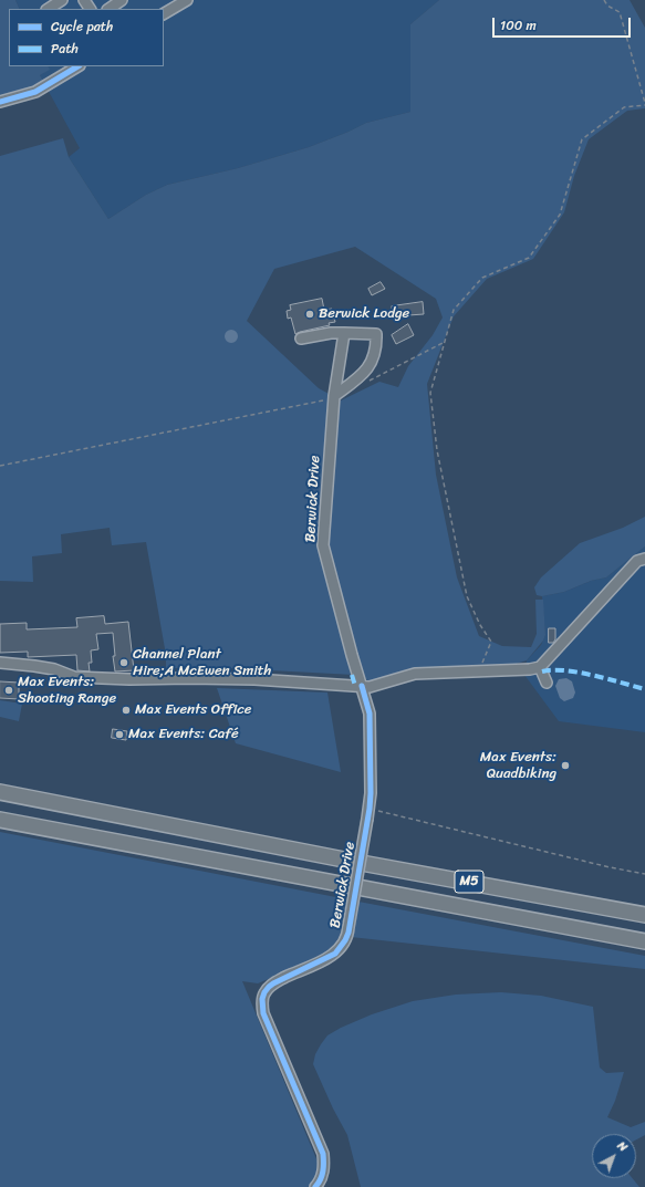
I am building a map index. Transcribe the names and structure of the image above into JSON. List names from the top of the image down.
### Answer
{
  "streets": {
    "highway": ["M5"],
    "street": ["Berwick Drive"]
  },
  "places": [
    "Berwick Lodge",
    "Channel Plant Hire;A McEwen Smith",
    "Max Events: Shooting Range",
    "Max Events Office",
    "Max Events: Café",
    "Max Events: Quadbiking"
  ],
  "legend": ["Cycle path", "Path"],
  "scale_bar": "100 m",
  "north": "top right"
}
